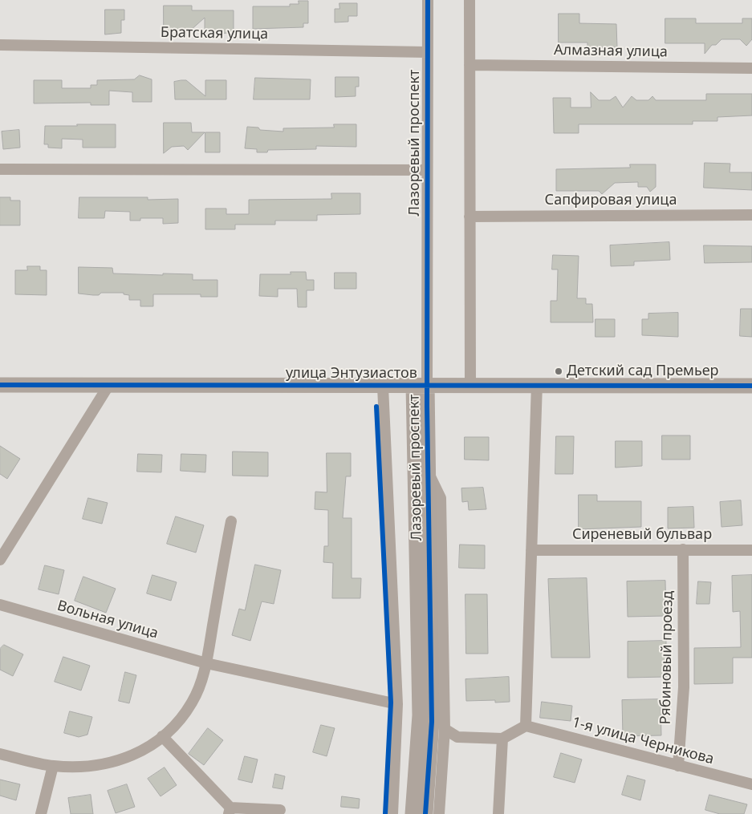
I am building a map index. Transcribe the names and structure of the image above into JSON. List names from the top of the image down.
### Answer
{
  "streets": {
    "street": [
      "Братская улица",
      "Алмазная улица",
      "Лазоревый проспект",
      "Сапфировая улица",
      "улица Энтузиастов",
      "Сиреневый бульвар",
      "Вольная улица",
      "Рябиновый проезд",
      "1-я улица Черникова"
    ]
  },
  "crossings": [
    ["Братская улица", "Лазоревый проспект"],
    ["Лазоревый проспект", "улица Энтузиастов"],
    ["Сиреневый бульвар", "Рябиновый проезд"],
    ["Рябиновый проезд", "1-я улица Черникова"]
  ],
  "places": ["Детский сад Премьер"]
}
